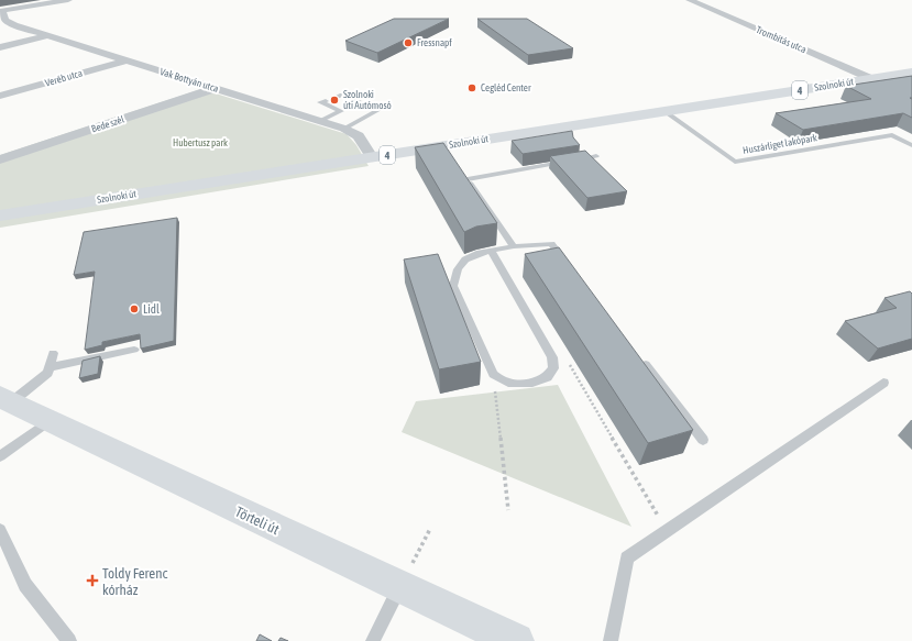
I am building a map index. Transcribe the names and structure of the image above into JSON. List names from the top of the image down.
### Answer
{
  "streets": {
    "main road": ["Szolnoki út", "4", "Törteli út"],
    "street": [
      "Trombitás utca",
      "Veréb utca",
      "Vak Bottyán utca",
      "Bede szél"
    ],
    "lane": ["Huszárliget lakópark"]
  },
  "crossings": [
    ["Trombitás utca", "Szolnoki út"],
    ["Veréb utca", "Vak Bottyán utca"],
    ["Vak Bottyán utca", "Szolnoki út"],
    ["Vak Bottyán utca", "Bede szél"],
    ["Szolnoki út", "Huszárliget lakópark"]
  ],
  "parks": ["Hubertusz park"],
  "places": {
    "other": [
      "Fressnapf",
      "Cegléd Center",
      "Szolnoki úti Autómosó",
      "Lidl"
    ],
    "health": ["Toldy Ferenc kórház"]
  }
}
